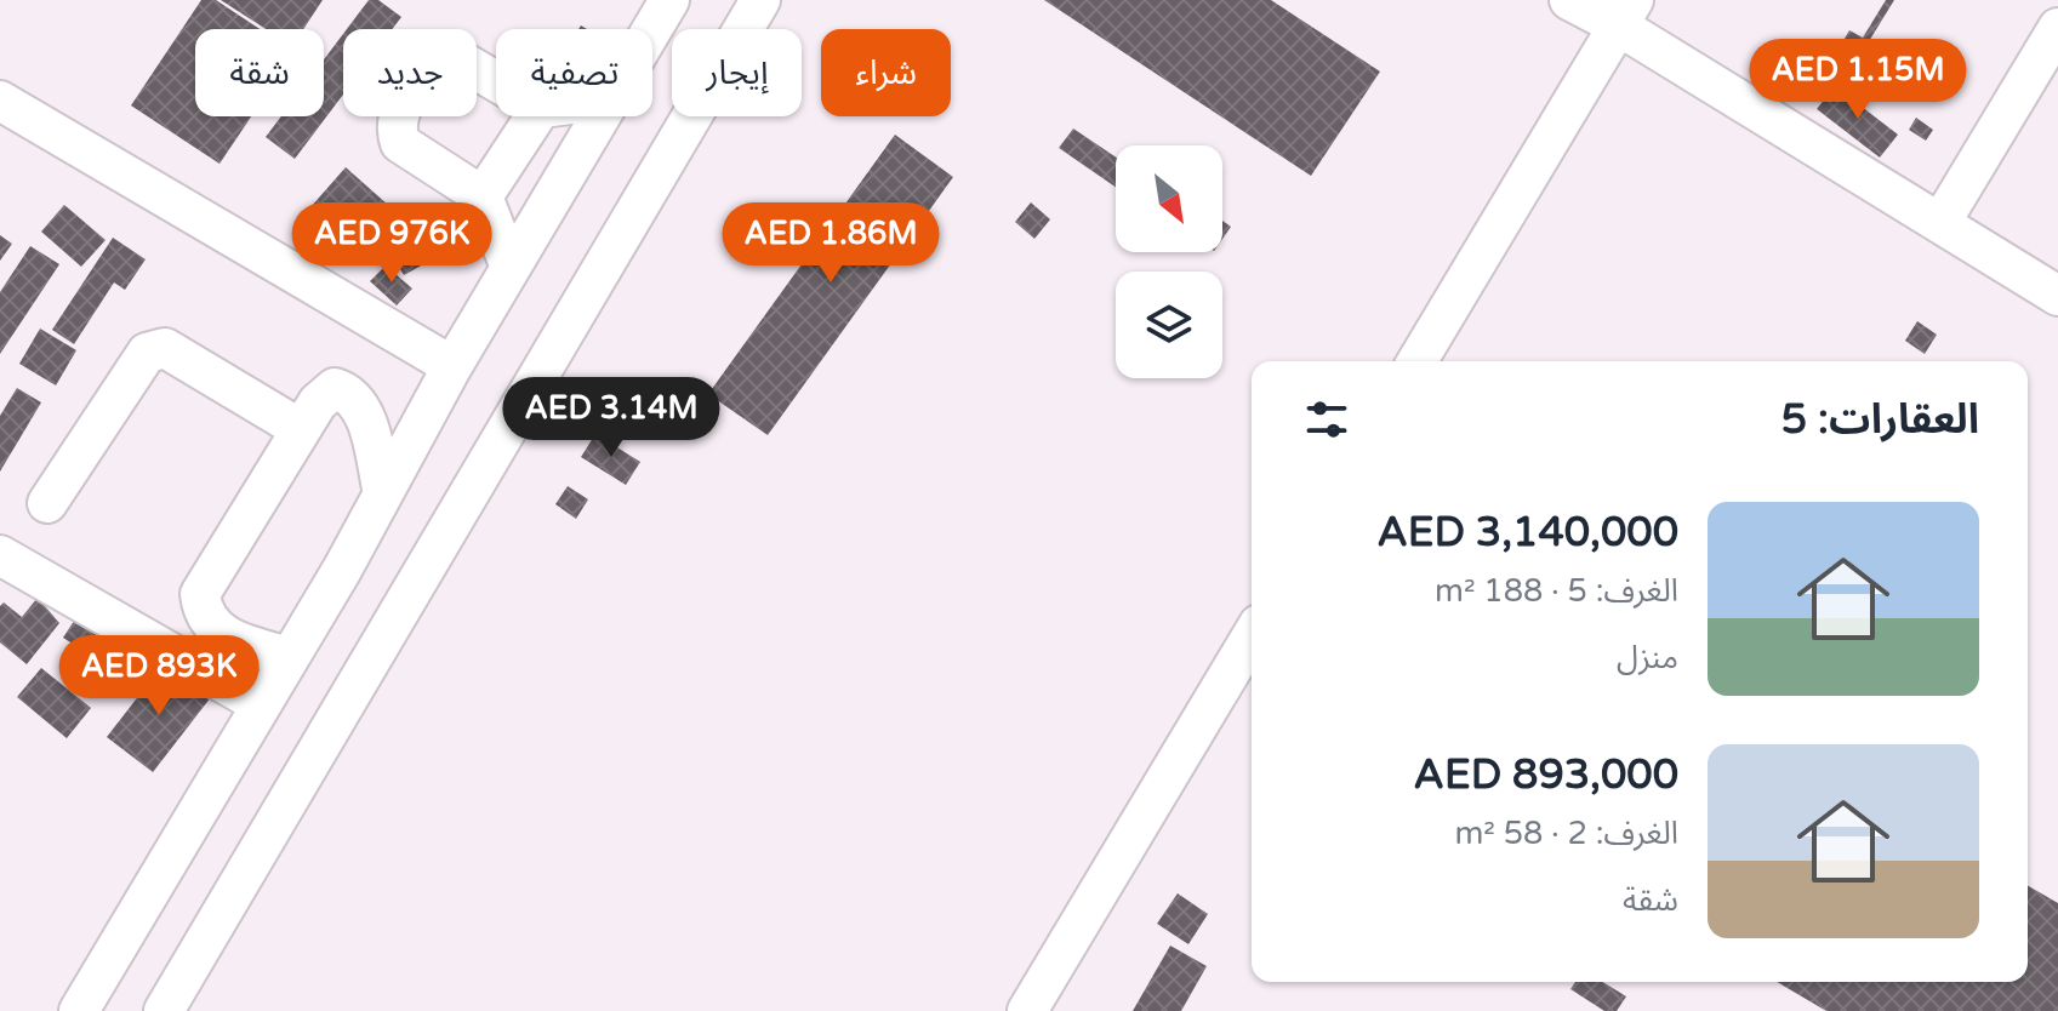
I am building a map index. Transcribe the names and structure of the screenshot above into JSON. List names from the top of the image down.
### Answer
{
  "north": "bottom right",
  "page": {
    "chip": [
      "شراء",
      "إيجار",
      "تصفية",
      "جديد",
      "شقة"
    ],
    "price": [
      "AED 1.15M",
      "AED 976K",
      "AED 1.86M",
      "AED 3.14M",
      "AED 893K"
    ],
    "heading": "العقارات: 5",
    "list": [
      {
        "name": "AED 3,140,000",
        "note": "الغرف: 5 · 188 m² · منزل"
      },
      {
        "name": "AED 893,000",
        "note": "الغرف: 2 · 58 m² · شقة"
      }
    ]
  }
}
